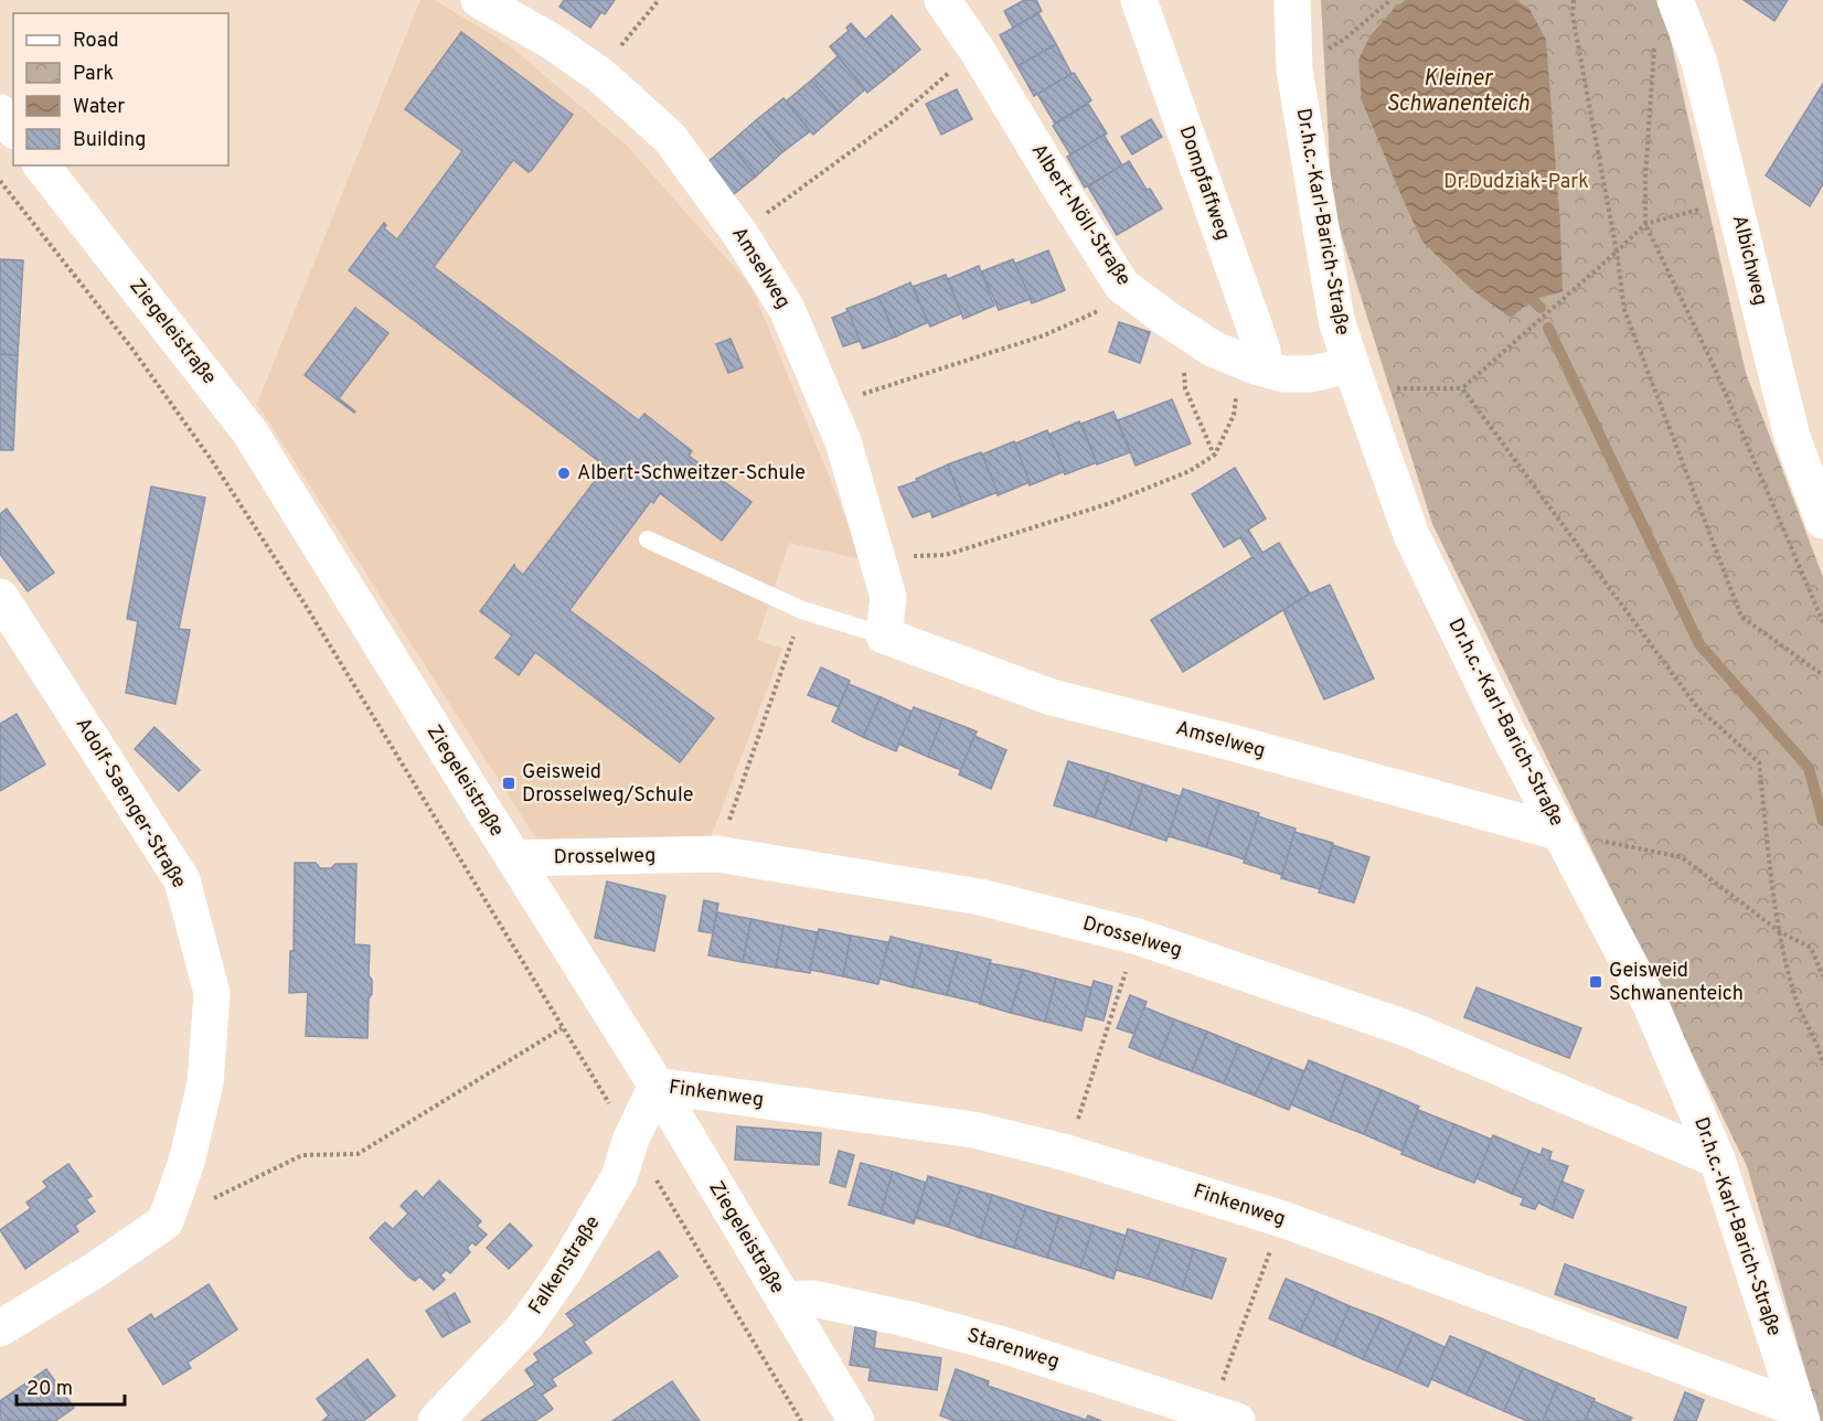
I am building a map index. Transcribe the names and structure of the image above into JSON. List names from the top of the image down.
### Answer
{
  "streets": {
    "street": [
      "Dompfaffweg",
      "Albert-Nöll-Straße",
      "Dr.h.c.-Karl-Barich-Straße",
      "Albichweg",
      "Amselweg",
      "Ziegeleistraße",
      "Adolf-Saenger-Straße",
      "Drosselweg",
      "Finkenweg",
      "Falkenstraße",
      "Starenweg"
    ]
  },
  "crossings": [
    ["Dompfaffweg", "Albert-Nöll-Straße"],
    ["Albert-Nöll-Straße", "Dr.h.c.-Karl-Barich-Straße"],
    ["Dr.h.c.-Karl-Barich-Straße", "Amselweg"],
    ["Dr.h.c.-Karl-Barich-Straße", "Drosselweg"],
    ["Dr.h.c.-Karl-Barich-Straße", "Finkenweg"],
    ["Ziegeleistraße", "Drosselweg"],
    ["Ziegeleistraße", "Finkenweg"],
    ["Ziegeleistraße", "Falkenstraße"],
    ["Ziegeleistraße", "Starenweg"],
    ["Finkenweg", "Falkenstraße"]
  ],
  "water": ["Kleiner Schwanenteich"],
  "parks": ["Dr.Dudziak-Park"],
  "places": {
    "other": ["Albert-Schweitzer-Schule"],
    "transit": ["Geisweid Drosselweg/Schule", "Geisweid Schwanenteich"]
  },
  "legend": [
    "Road",
    "Park",
    "Water",
    "Building"
  ],
  "scale_bar": "20 m"
}
